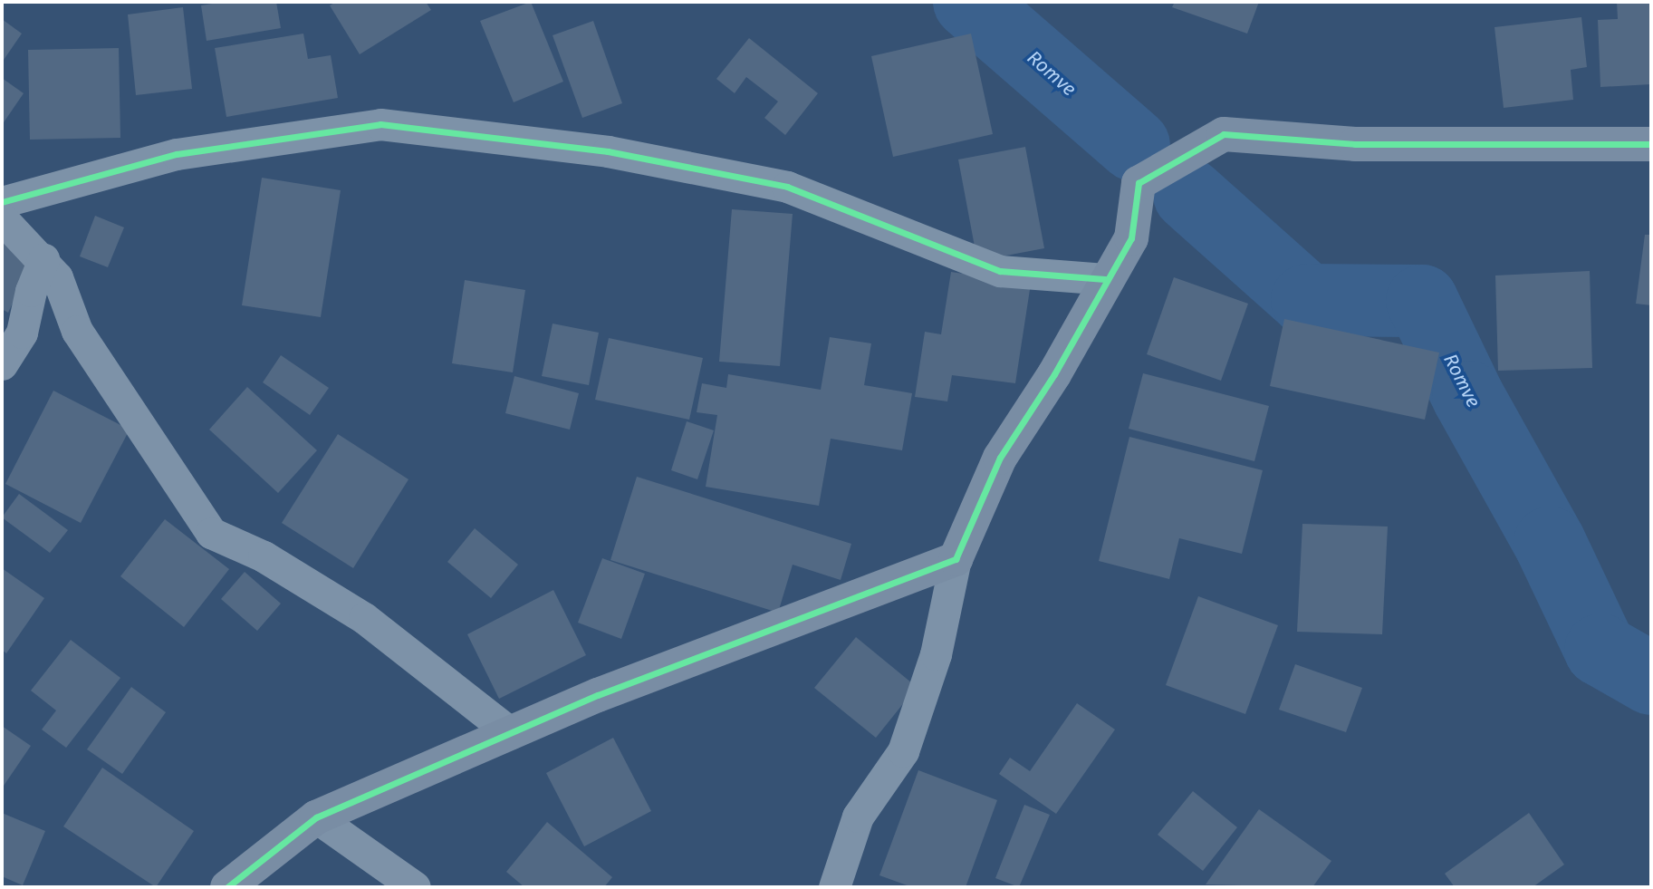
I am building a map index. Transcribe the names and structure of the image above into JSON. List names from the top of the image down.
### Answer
{
  "water": ["Romve"]
}
